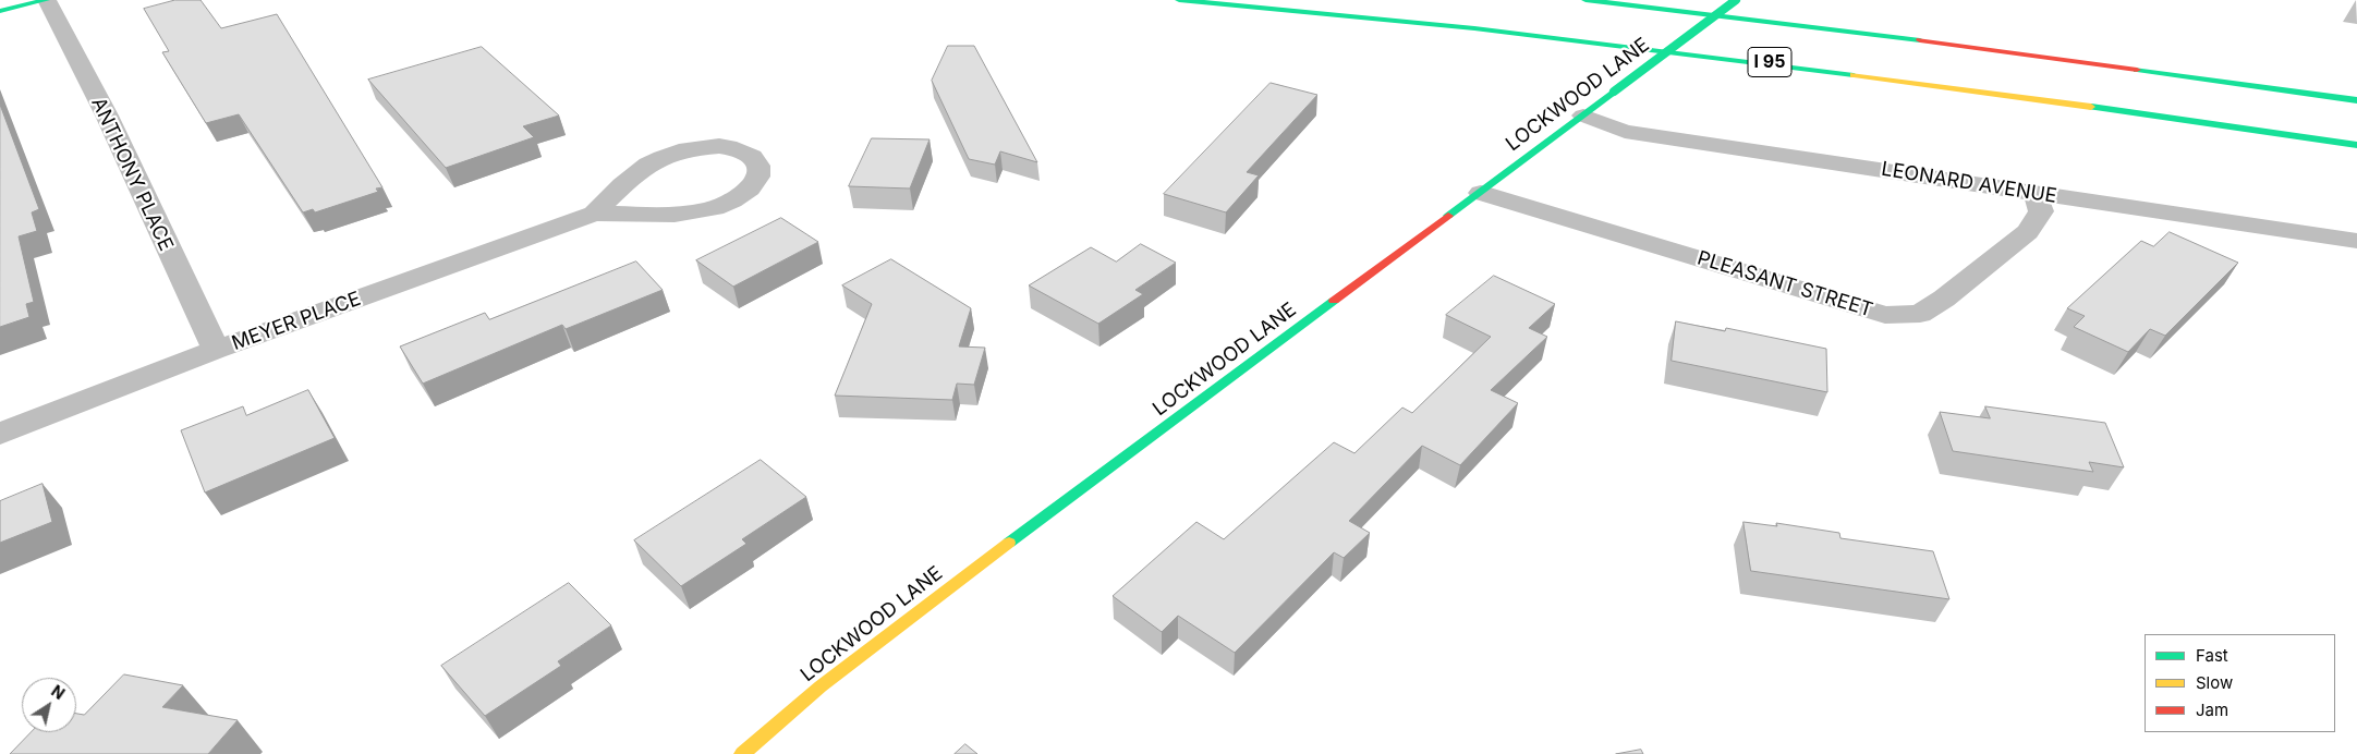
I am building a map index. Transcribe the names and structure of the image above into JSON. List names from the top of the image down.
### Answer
{
  "streets": {
    "main road": ["I 95", "LOCKWOOD LANE"],
    "street": [
      "ANTHONY PLACE",
      "LEONARD AVENUE",
      "PLEASANT STREET",
      "MEYER PLACE"
    ]
  },
  "crossings": [
    ["LOCKWOOD LANE", "LEONARD AVENUE"],
    ["LOCKWOOD LANE", "PLEASANT STREET"],
    ["ANTHONY PLACE", "MEYER PLACE"],
    ["LEONARD AVENUE", "PLEASANT STREET"]
  ],
  "legend": ["Fast", "Slow", "Jam"],
  "north": "top right"
}
